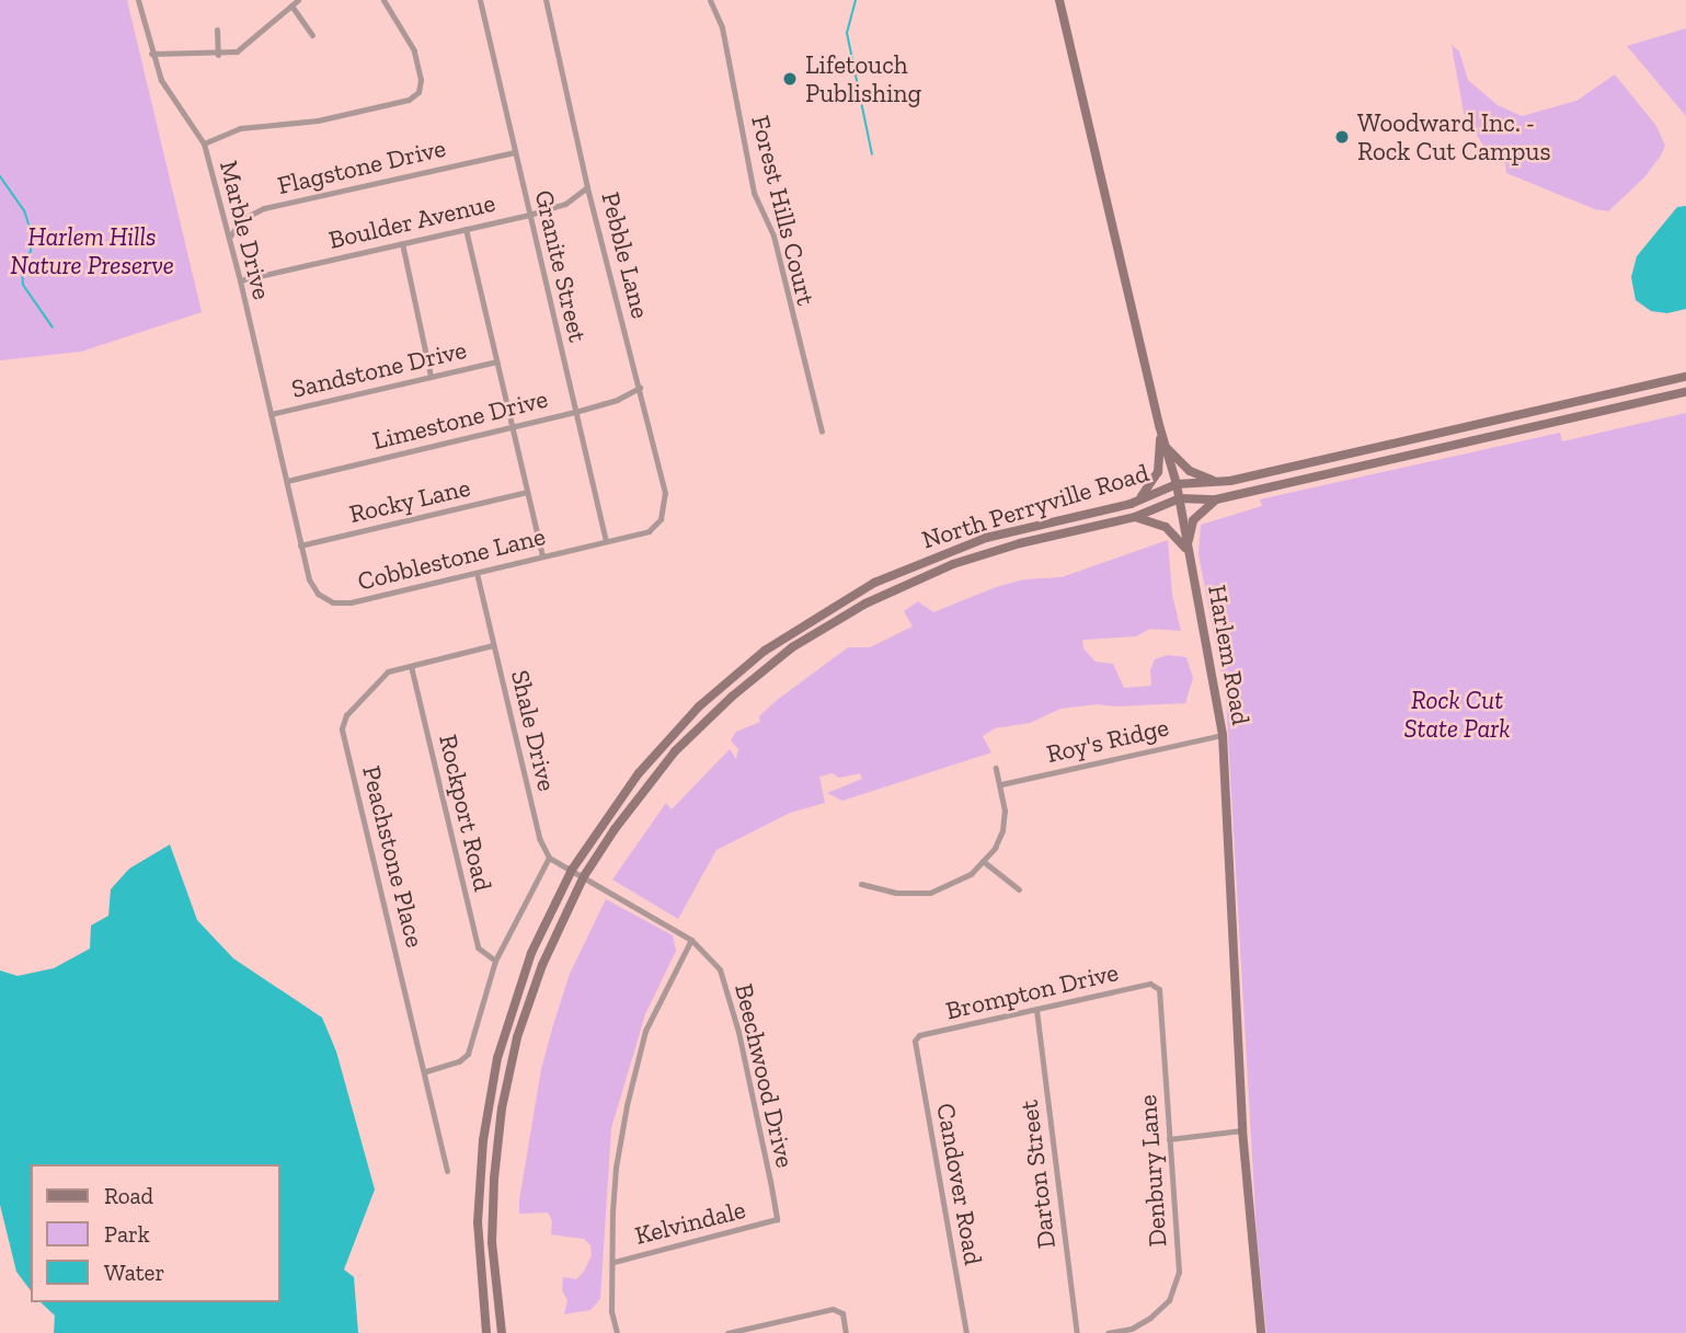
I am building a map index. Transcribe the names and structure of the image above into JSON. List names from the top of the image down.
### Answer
{
  "streets": {
    "main road": ["North Perryville Road", "Harlem Road"],
    "street": [
      "Flagstone Drive",
      "Forest Hills Court",
      "Boulder Avenue",
      "Marble Drive",
      "Pebble Lane",
      "Granite Street",
      "Sandstone Drive",
      "Limestone Drive",
      "Rocky Lane",
      "Cobblestone Lane",
      "Shale Drive",
      "Roy's Ridge",
      "Rockport Road",
      "Peachstone Place",
      "Brompton Drive",
      "Beechwood Drive",
      "Denbury Lane",
      "Darton Street",
      "Candover Road",
      "Kelvindale"
    ]
  },
  "crossings": [
    ["Flagstone Drive", "Marble Drive"],
    ["Flagstone Drive", "Granite Street"],
    ["Boulder Avenue", "Marble Drive"],
    ["Boulder Avenue", "Pebble Lane"],
    ["Boulder Avenue", "Granite Street"],
    ["Marble Drive", "Sandstone Drive"],
    ["Marble Drive", "Limestone Drive"],
    ["Marble Drive", "Cobblestone Lane"],
    ["Pebble Lane", "Limestone Drive"],
    ["Pebble Lane", "Cobblestone Lane"],
    ["Granite Street", "Limestone Drive"],
    ["Granite Street", "Cobblestone Lane"],
    ["Limestone Drive", "Cobblestone Lane"],
    ["Rocky Lane", "Cobblestone Lane"],
    ["North Perryville Road", "Harlem Road"],
    ["North Perryville Road", "Beechwood Drive"],
    ["Cobblestone Lane", "Shale Drive"],
    ["Harlem Road", "Roy's Ridge"],
    ["Shale Drive", "Peachstone Place"],
    ["Rockport Road", "Peachstone Place"],
    ["Brompton Drive", "Denbury Lane"],
    ["Brompton Drive", "Darton Street"],
    ["Brompton Drive", "Candover Road"],
    ["Beechwood Drive", "Kelvindale"]
  ],
  "parks": ["Harlem Hills Nature Preserve", "Rock Cut State Park"],
  "places": ["Lifetouch Publishing", "Woodward Inc. - Rock Cut Campus"],
  "legend": ["Road", "Park", "Water"]
}
